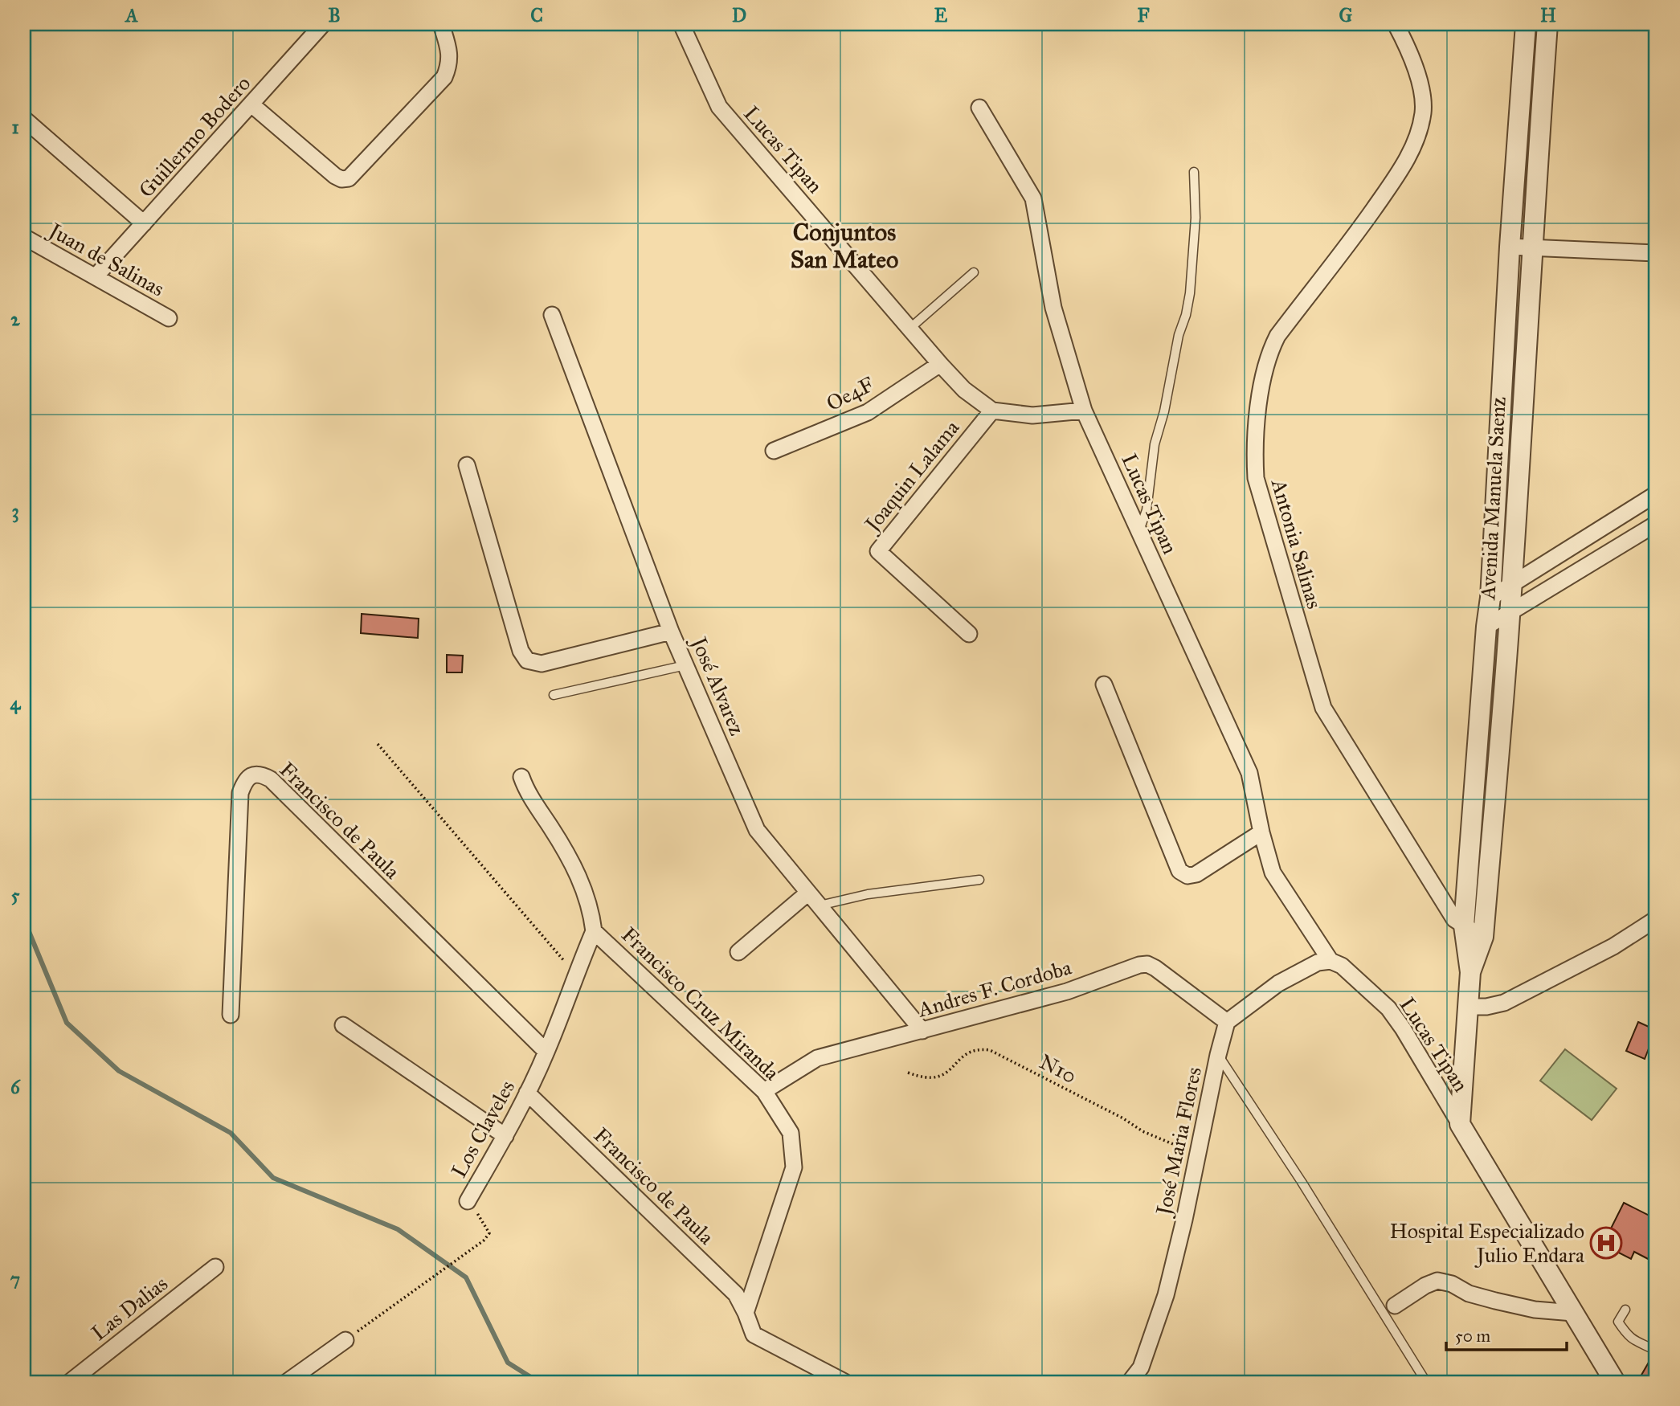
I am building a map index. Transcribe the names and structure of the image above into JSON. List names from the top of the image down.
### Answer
{
  "streets": {
    "street": [
      "Guillermo Bodero",
      "Lucas Tipan",
      "Juan de Salinas",
      "Oe4F",
      "Joaquin Lalama",
      "Avenida Manuela Saenz",
      "Antonia Salinas",
      "José Alvarez",
      "Francisco de Paula",
      "Andres F. Cordoba",
      "Francisco Cruz Miranda",
      "Los Claveles",
      "José Maria Flores",
      "Las Dalias"
    ],
    "path": ["N10"]
  },
  "crossings": [
    ["Guillermo Bodero", "Juan de Salinas"],
    ["Lucas Tipan", "Oe4F"],
    ["Lucas Tipan", "Joaquin Lalama"],
    ["Lucas Tipan", "Avenida Manuela Saenz"],
    ["Avenida Manuela Saenz", "Antonia Salinas"],
    ["José Alvarez", "Andres F. Cordoba"],
    ["Francisco de Paula", "Francisco Cruz Miranda"],
    ["Francisco de Paula", "Los Claveles"],
    ["Andres F. Cordoba", "Francisco Cruz Miranda"],
    ["Andres F. Cordoba", "José Maria Flores"],
    ["Francisco Cruz Miranda", "Los Claveles"],
    ["N10", "José Maria Flores"]
  ],
  "districts": ["Conjuntos San Mateo"],
  "places": {
    "hospital": ["Hospital Especializado Julio Endara"]
  },
  "scale_bar": "50 m",
  "grid": {
    "columns": [
      "A",
      "B",
      "C",
      "D",
      "E",
      "F",
      "G",
      "H"
    ],
    "rows": [
      "1",
      "2",
      "3",
      "4",
      "5",
      "6",
      "7"
    ]
  }
}
